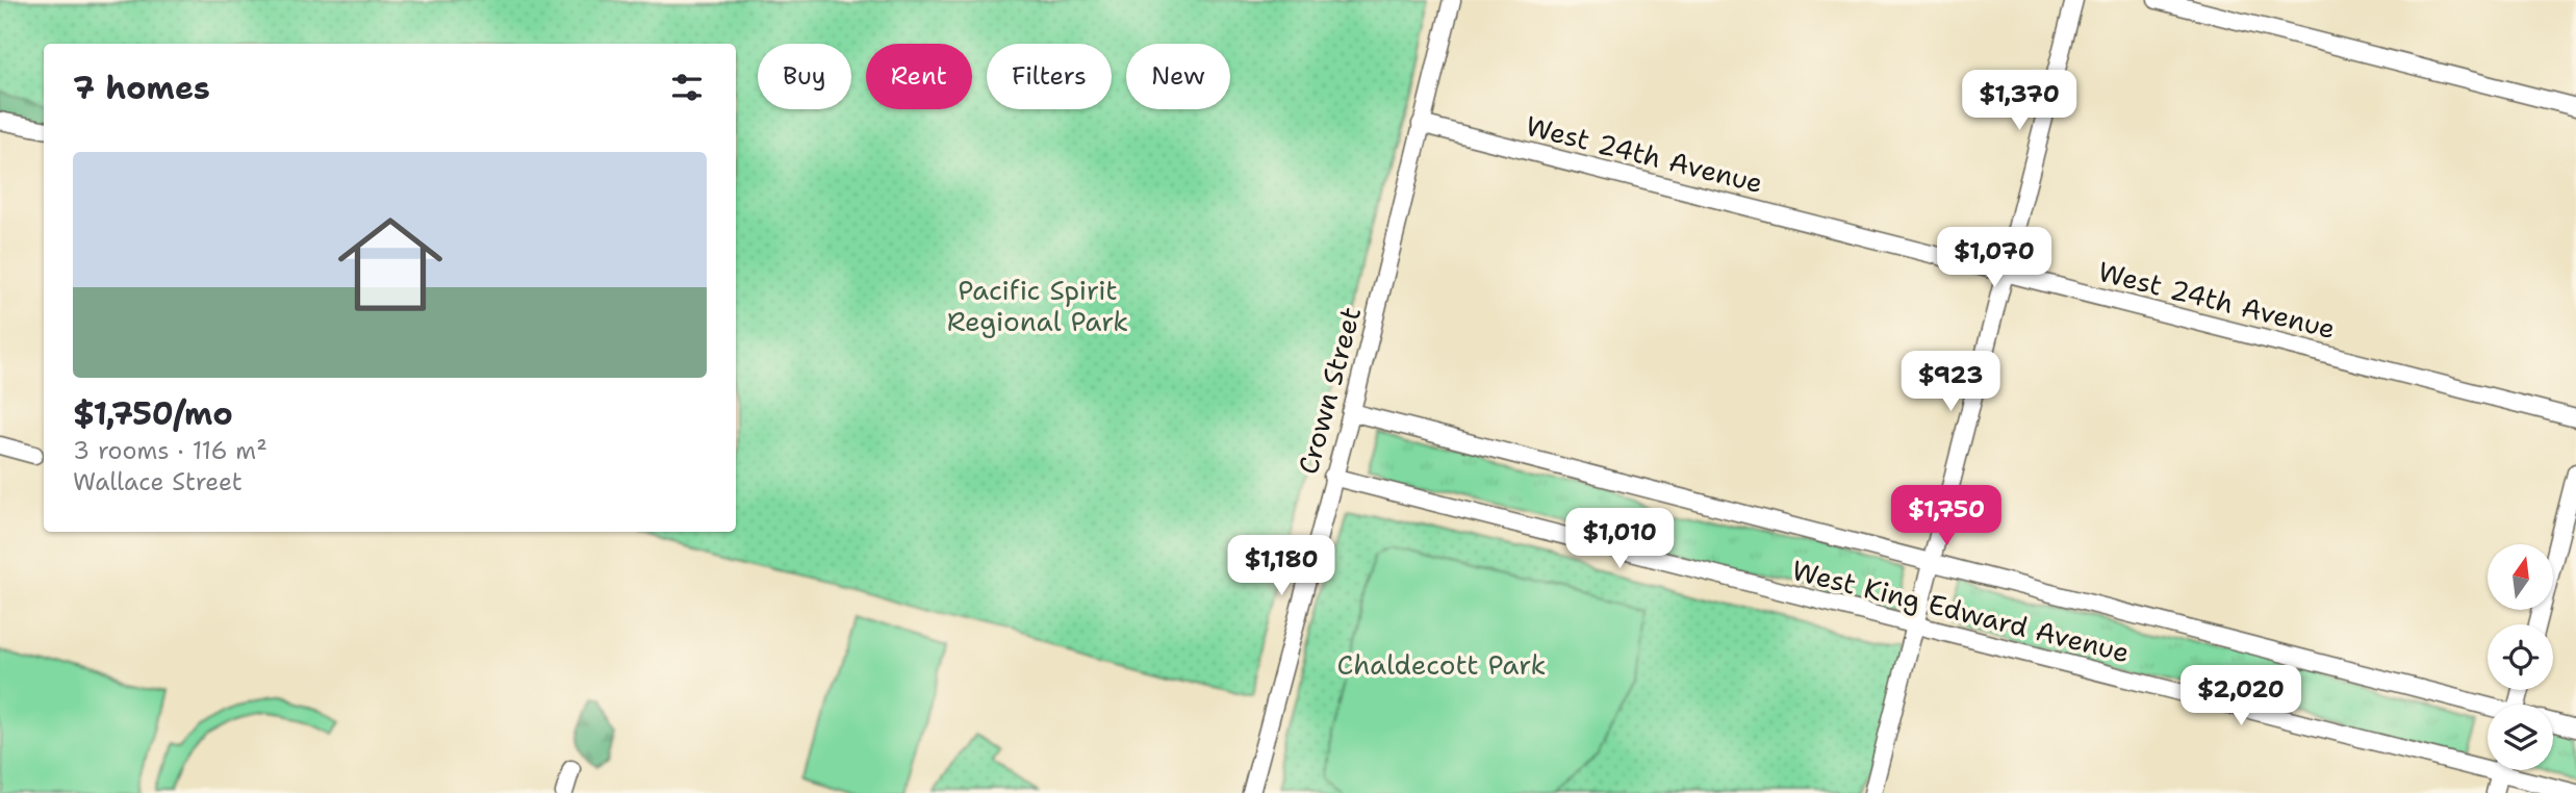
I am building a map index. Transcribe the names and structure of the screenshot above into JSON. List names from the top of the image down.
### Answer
{
  "streets": {
    "street": ["West 24th Avenue", "Crown Street", "West King Edward Avenue"]
  },
  "crossings": [
    ["West 24th Avenue", "Crown Street"],
    ["Crown Street", "West King Edward Avenue"]
  ],
  "parks": ["Pacific Spirit Regional Park", "Chaldecott Park"],
  "north": "top",
  "page": {
    "chip": [
      "Buy",
      "Rent",
      "Filters",
      "New"
    ],
    "heading": "7 homes",
    "price": [
      "$1,370",
      "$1,070",
      "$923",
      "$1,750",
      "$1,010",
      "$1,180",
      "$2,020"
    ],
    "list": [
      {
        "name": "$1,750/mo",
        "note": "3 rooms · 116 m² · Wallace Street"
      }
    ]
  }
}
